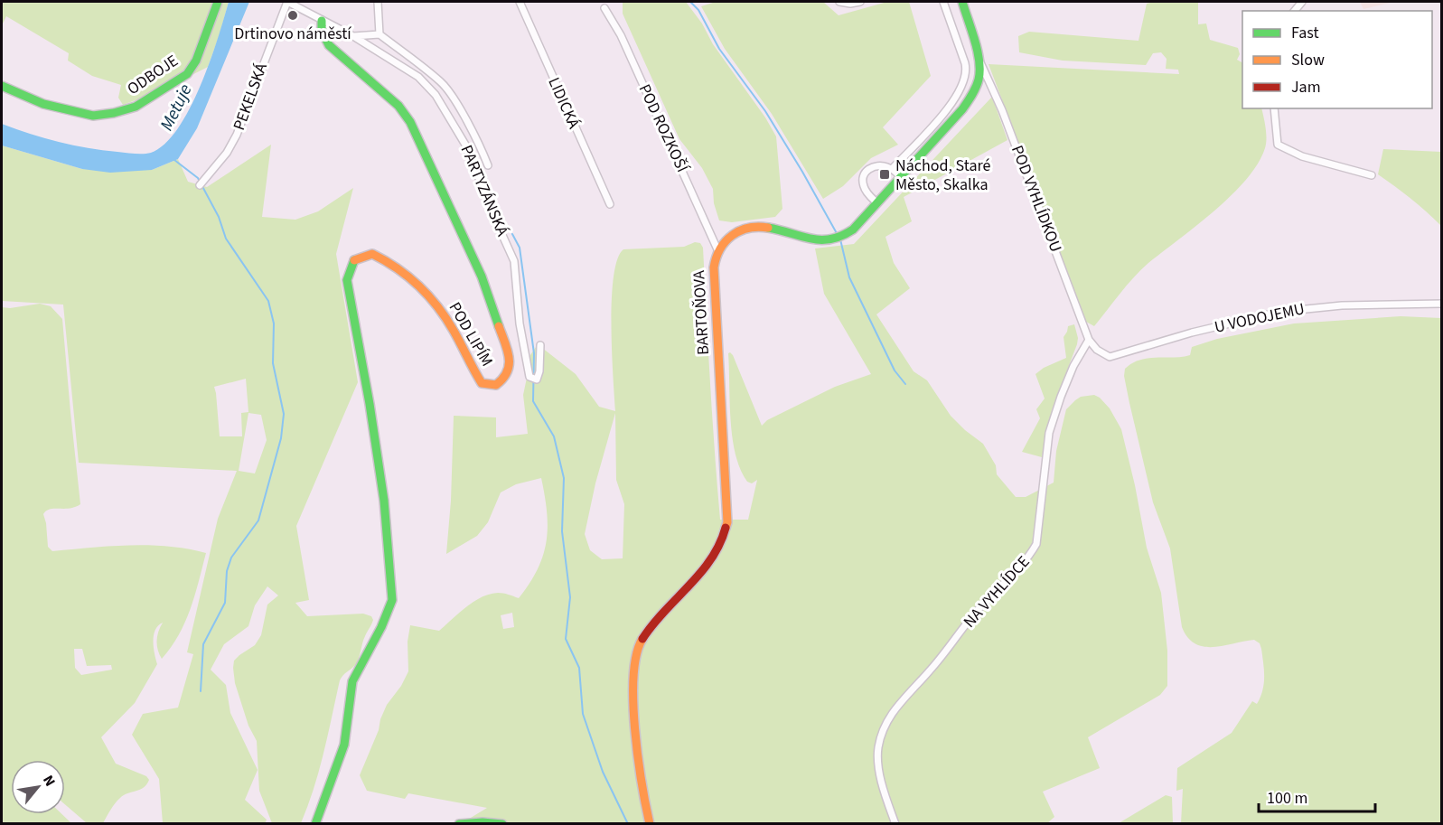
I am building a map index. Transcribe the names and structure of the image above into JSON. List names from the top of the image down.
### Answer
{
  "streets": {
    "street": [
      "ODBOJE",
      "PEKELSKÁ",
      "LIDICKÁ",
      "POD ROZKOŠÍ",
      "PARTYZÁNSKÁ",
      "POD VYHLÍDKOU",
      "BARTOŇOVA",
      "U VODOJEMU",
      "POD LIPÍM",
      "NA VYHLÍDCE"
    ]
  },
  "crossings": [
    ["POD ROZKOŠÍ", "BARTOŇOVA"],
    ["POD VYHLÍDKOU", "BARTOŇOVA"],
    ["POD VYHLÍDKOU", "U VODOJEMU"],
    ["POD VYHLÍDKOU", "NA VYHLÍDCE"],
    ["U VODOJEMU", "NA VYHLÍDCE"]
  ],
  "water": ["Metuje"],
  "places": {
    "other": ["Drtinovo náměstí"],
    "transit": ["Náchod, Staré Město, Skalka"]
  },
  "legend": ["Fast", "Slow", "Jam"],
  "scale_bar": "100 m",
  "north": "top right"
}
